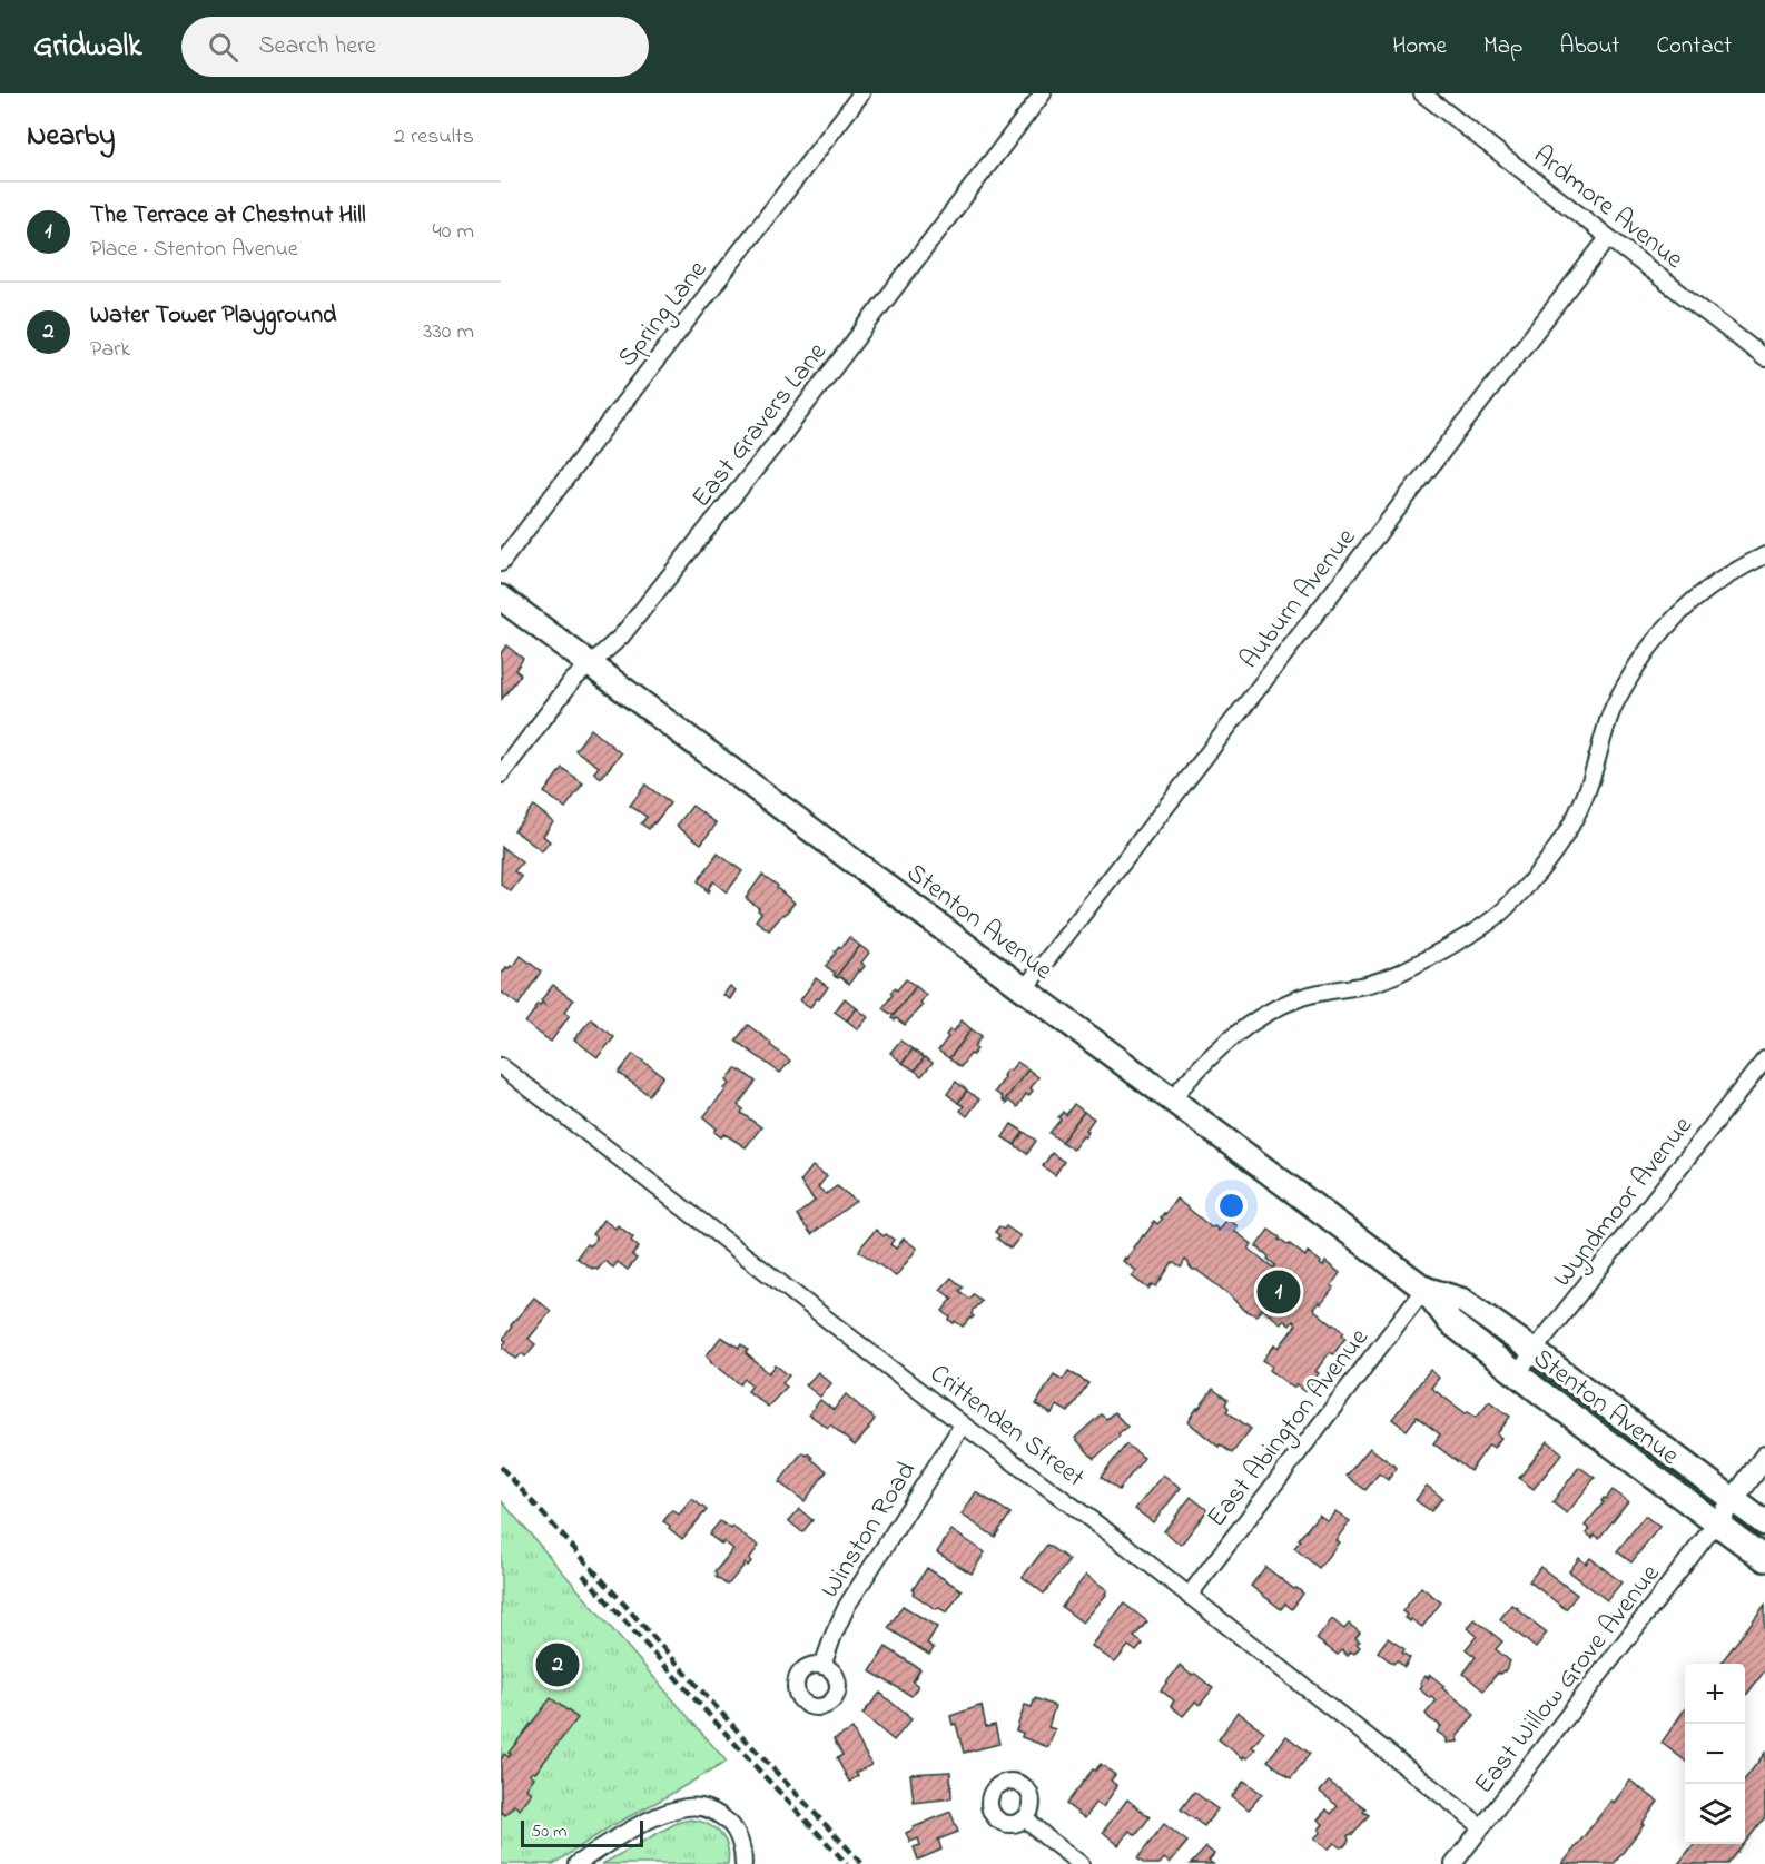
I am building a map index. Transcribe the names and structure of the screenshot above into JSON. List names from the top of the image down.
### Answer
{
  "streets": {
    "main road": ["Stenton Avenue"],
    "street": [
      "Ardmore Avenue",
      "Spring Lane",
      "East Gravers Lane",
      "Auburn Avenue",
      "Wyndmoor Avenue",
      "Crittenden Street",
      "East Abington Avenue",
      "Winston Road",
      "East Willow Grove Avenue"
    ]
  },
  "crossings": [
    ["Ardmore Avenue", "Auburn Avenue"],
    ["East Gravers Lane", "Stenton Avenue"],
    ["Auburn Avenue", "Stenton Avenue"],
    ["Stenton Avenue", "Wyndmoor Avenue"],
    ["Stenton Avenue", "East Abington Avenue"],
    ["Stenton Avenue", "East Willow Grove Avenue"],
    ["Crittenden Street", "East Abington Avenue"],
    ["Crittenden Street", "Winston Road"],
    ["Crittenden Street", "East Willow Grove Avenue"]
  ],
  "scale_bar": "50 m",
  "page": {
    "header": "Gridwalk",
    "search": "Search here",
    "nav": [
      "Home",
      "Map",
      "About",
      "Contact"
    ],
    "heading": ["Nearby", "2 results"],
    "list": [
      {
        "mark": "1",
        "name": "The Terrace at Chestnut Hill",
        "note": "Place · Stenton Avenue",
        "value": "40 m"
      },
      {
        "mark": "2",
        "name": "Water Tower Playground",
        "note": "Park",
        "value": "330 m"
      }
    ],
    "pins": ["1", "2"],
    "map_buttons": ["+", "−"],
    "scale": "50 m"
  }
}
